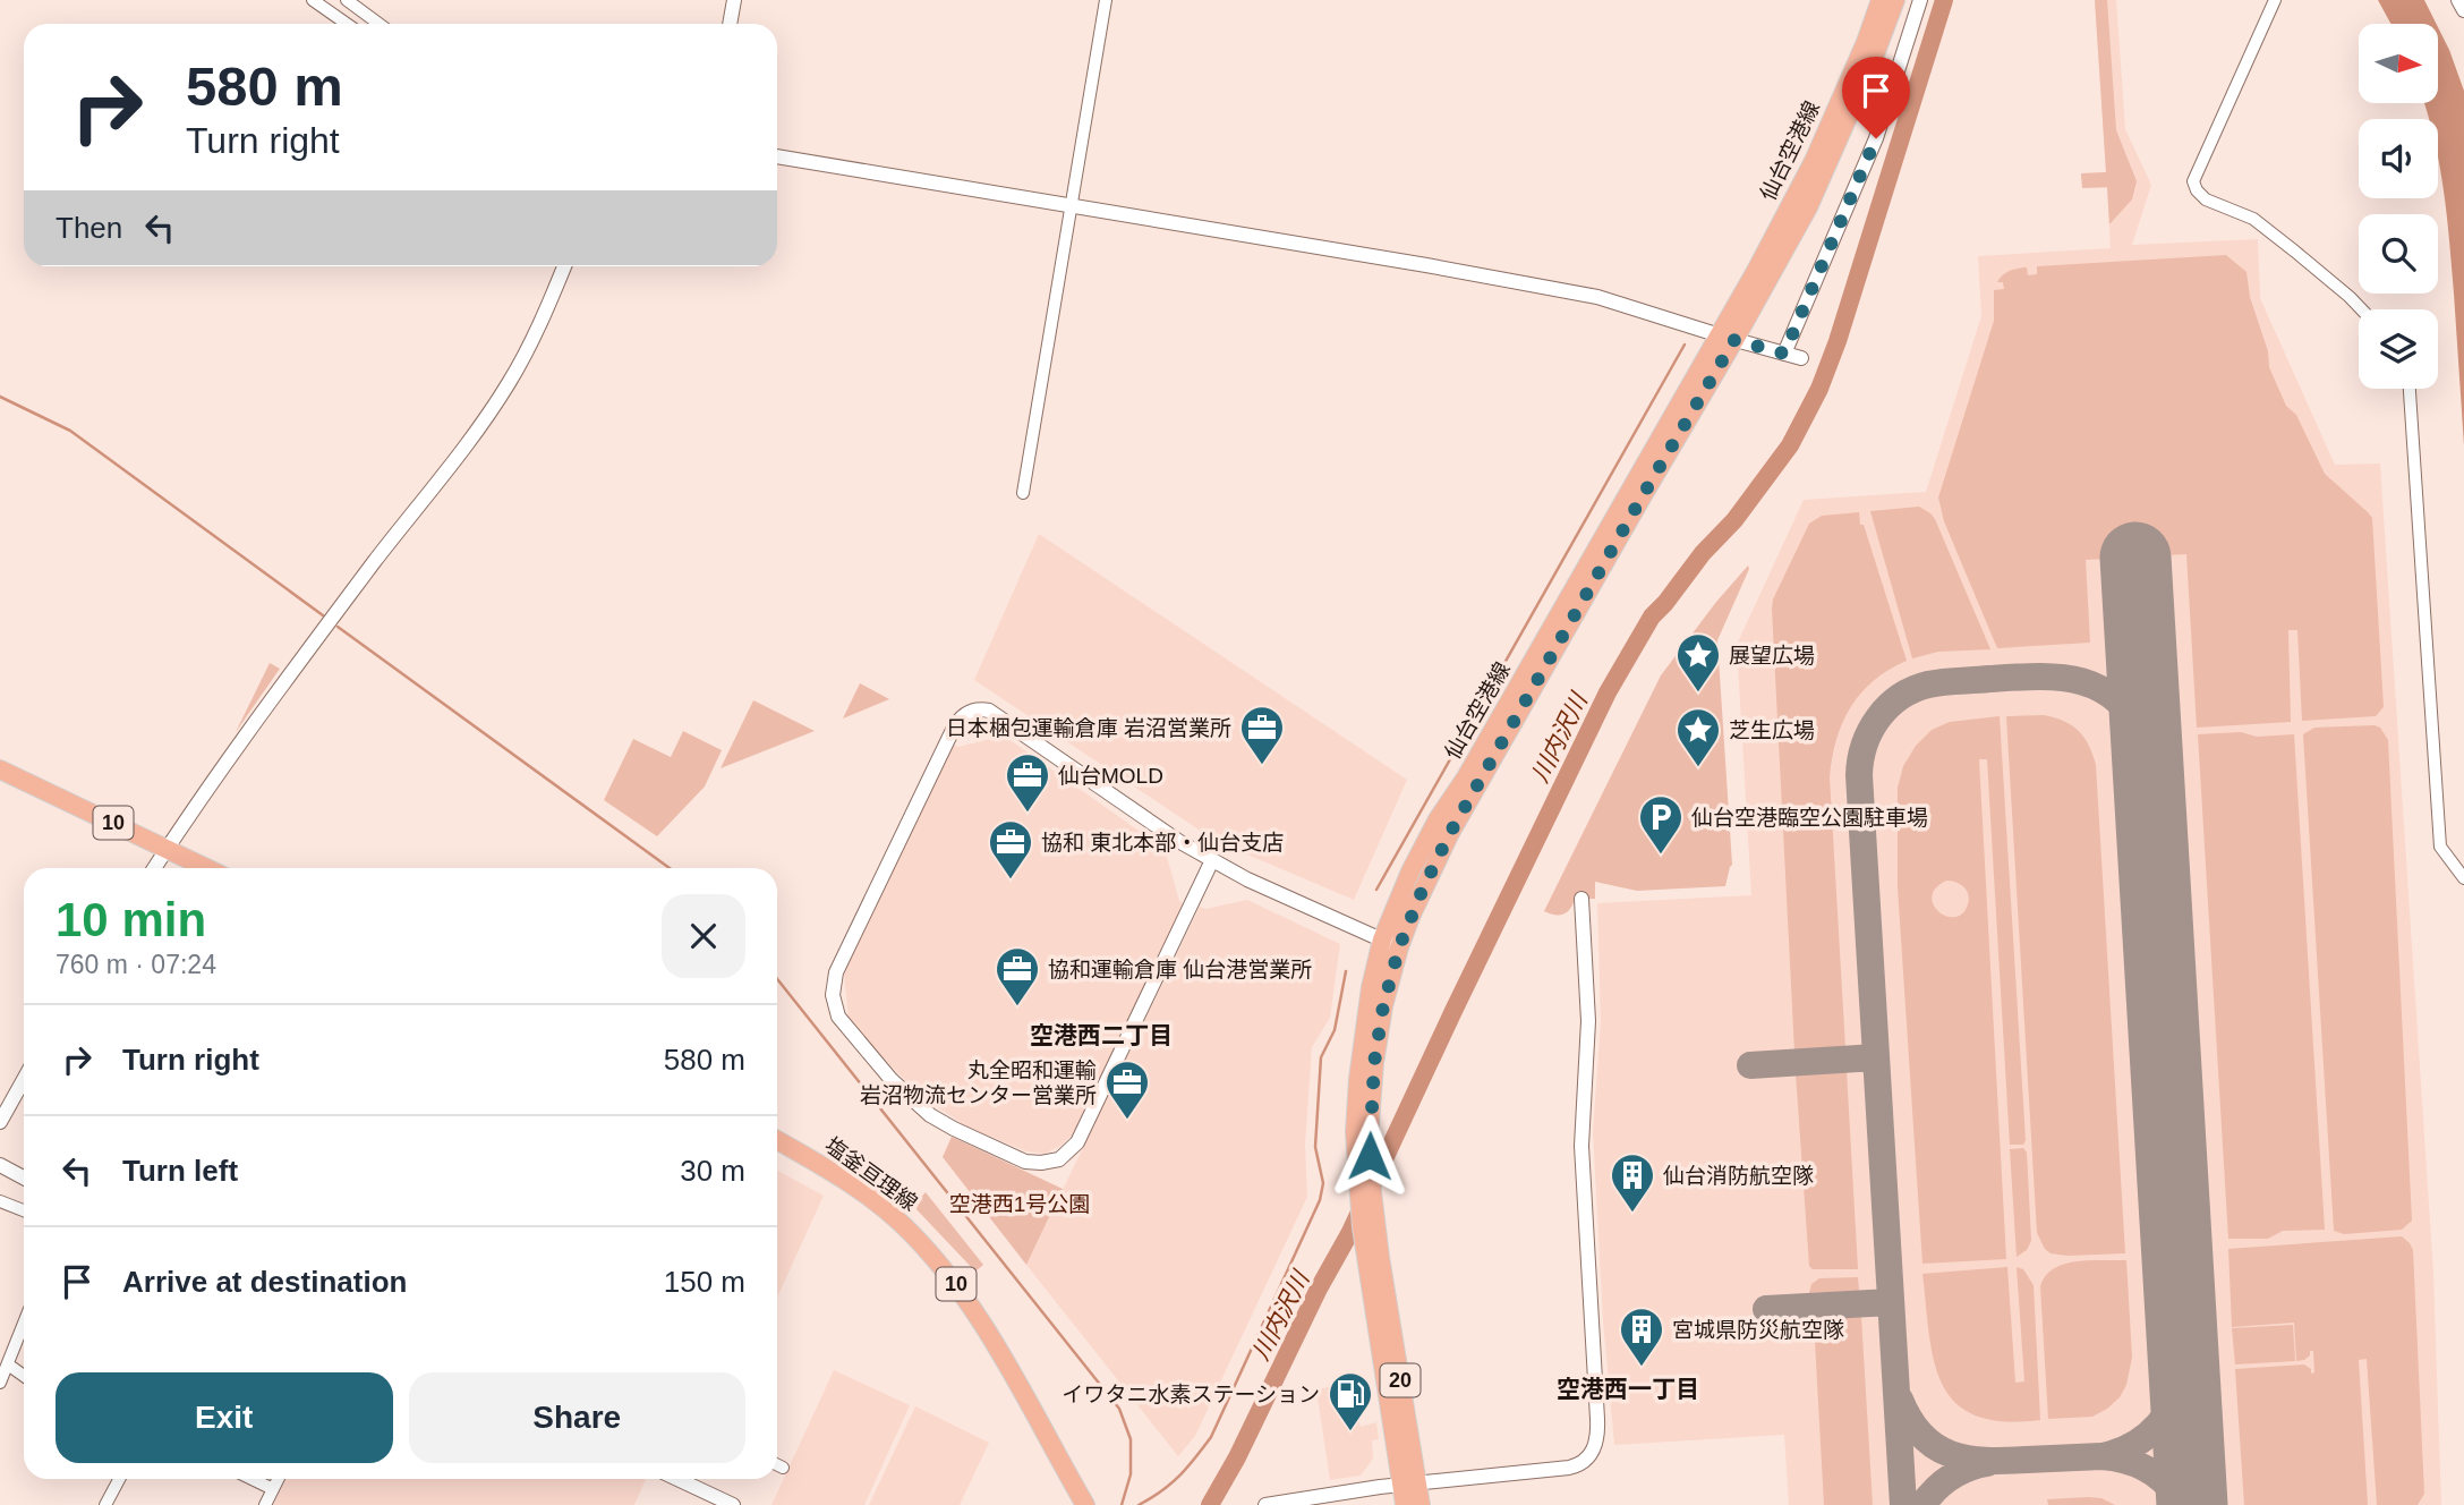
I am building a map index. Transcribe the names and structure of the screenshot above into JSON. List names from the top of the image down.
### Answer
{
  "streets": {
    "main road": [
      "仙台空港線",
      "10",
      "塩釜亘理線",
      "20"
    ]
  },
  "districts": ["空港西二丁目", "空港西一丁目"],
  "water": ["川内沢川"],
  "parks": ["空港西1号公園"],
  "places": {
    "place": ["展望広場", "芝生広場"],
    "office": [
      "日本梱包運輸倉庫 岩沼営業所",
      "仙台MOLD",
      "協和 東北本部・仙台支店",
      "協和運輸倉庫 仙台港営業所",
      "丸全昭和運輸 岩沼物流センター営業所"
    ],
    "parking": ["仙台空港臨空公園駐車場"],
    "building": ["仙台消防航空隊", "宮城県防災航空隊"],
    "fuel station": ["イワタニ水素ステーション"]
  },
  "north": "right",
  "page": {
    "turn": ["580 m", "Turn right"],
    "then": "Then",
    "heading": ["10 min", "760 m · 07:24"],
    "list": [
      {
        "name": "Turn right",
        "value": "580 m"
      },
      {
        "name": "Turn left",
        "value": "30 m"
      },
      {
        "name": "Arrive at destination",
        "value": "150 m"
      }
    ],
    "buttons": ["Exit", "Share"]
  }
}
